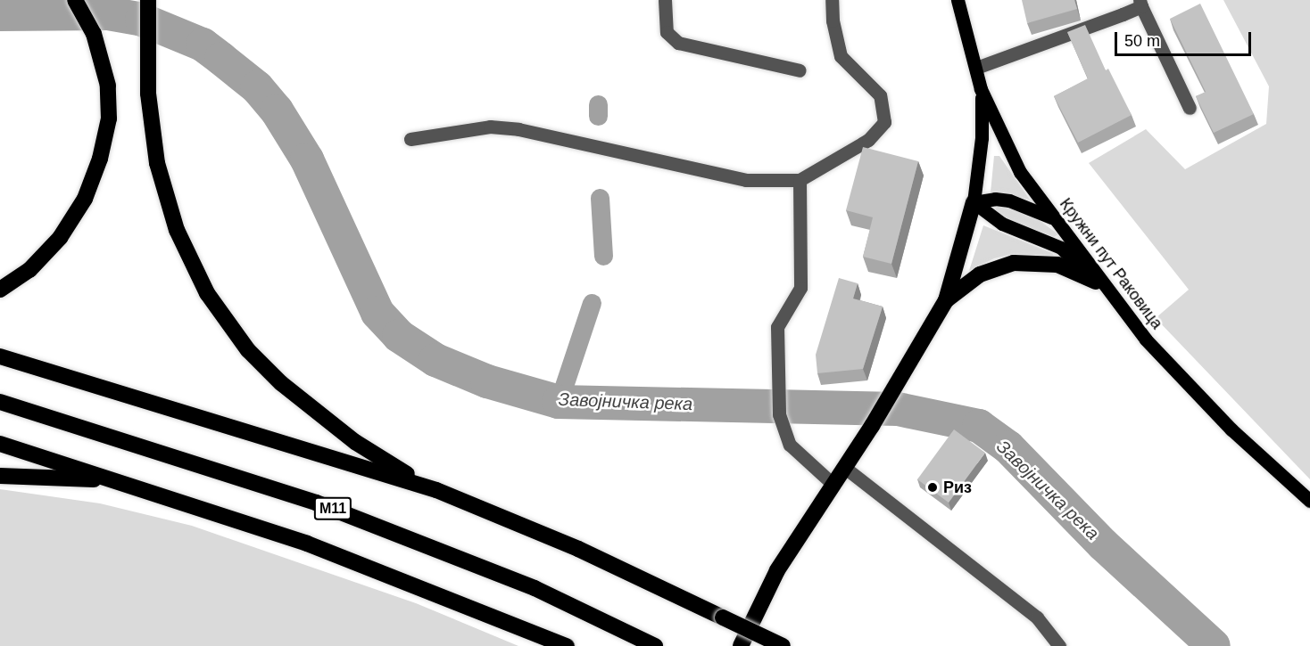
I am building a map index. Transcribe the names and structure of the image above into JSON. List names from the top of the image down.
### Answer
{
  "streets": {
    "highway": ["M11"],
    "main road": ["Кружни пут Раковица"]
  },
  "water": ["Завојничка река"],
  "places": ["Риз"],
  "scale_bar": "50 m"
}
